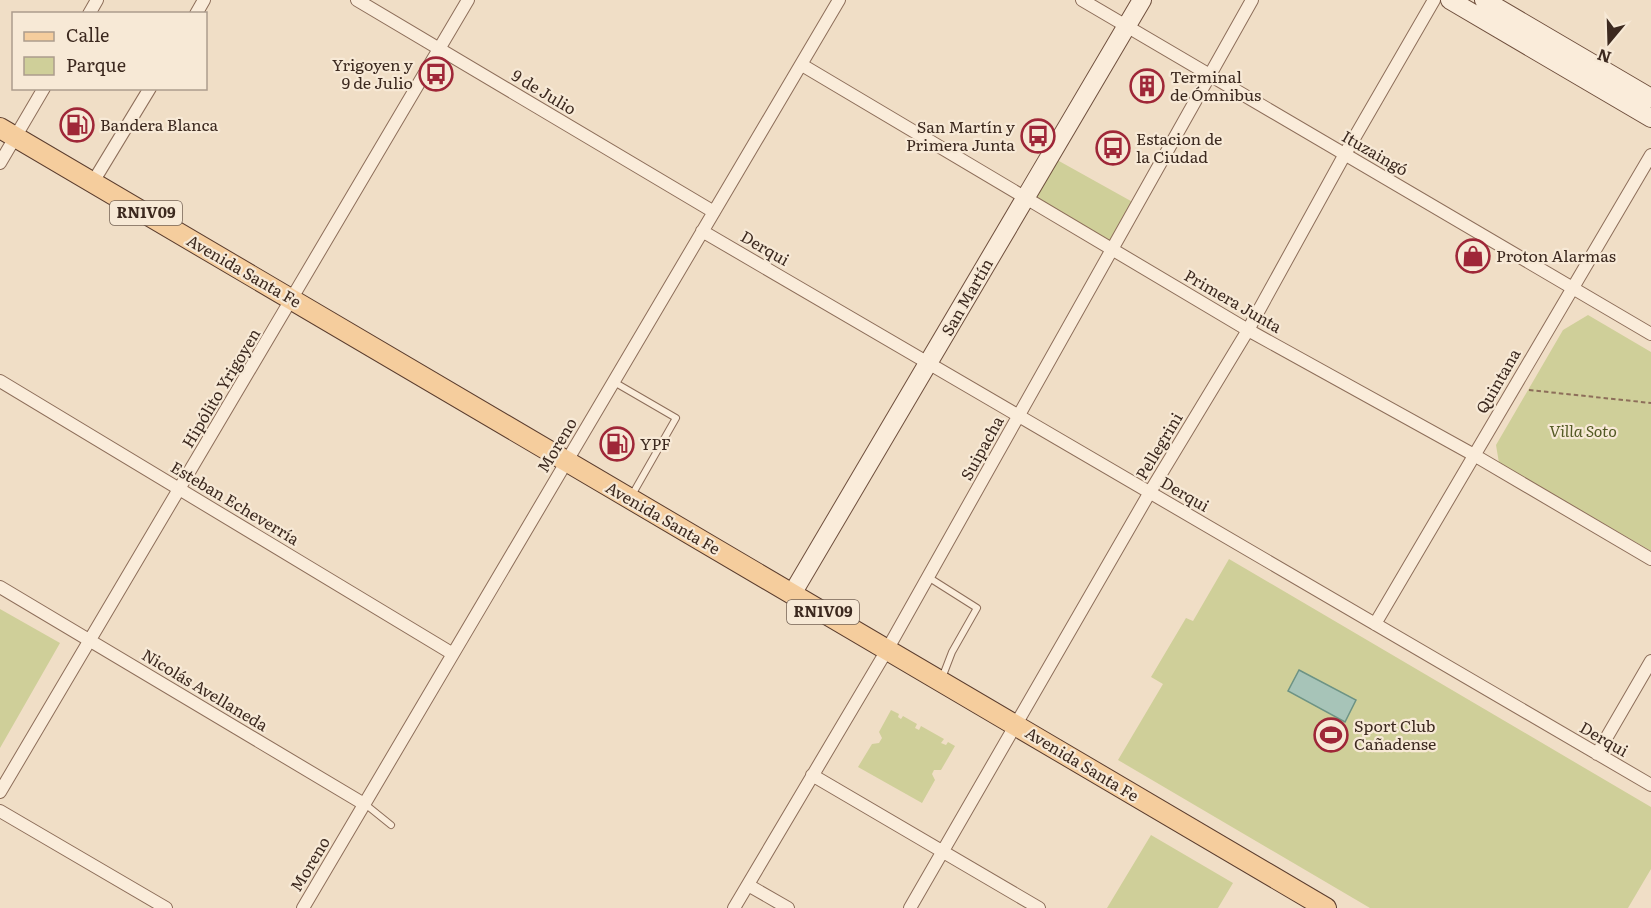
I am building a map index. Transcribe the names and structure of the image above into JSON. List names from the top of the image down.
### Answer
{
  "streets": {
    "main road": ["RN1V09", "Avenida Santa Fe", "San Martín"],
    "street": [
      "9 de Julio",
      "Ituzaingó",
      "Derqui",
      "Primera Junta",
      "Quintana",
      "Hipólito Yrigoyen",
      "Moreno",
      "Pellegrini",
      "Suipacha",
      "Esteban Echeverría",
      "Nicolás Avellaneda"
    ]
  },
  "crossings": [
    ["9 de Julio", "Hipólito Yrigoyen"],
    ["9 de Julio", "Moreno"],
    ["Ituzaingó", "San Martín"],
    ["Ituzaingó", "Quintana"],
    ["Ituzaingó", "Pellegrini"],
    ["Ituzaingó", "Suipacha"],
    ["Derqui", "San Martín"],
    ["Derqui", "Quintana"],
    ["Derqui", "Moreno"],
    ["Derqui", "Pellegrini"],
    ["Derqui", "Suipacha"],
    ["Avenida Santa Fe", "San Martín"],
    ["Avenida Santa Fe", "Hipólito Yrigoyen"],
    ["Avenida Santa Fe", "Moreno"],
    ["Avenida Santa Fe", "Pellegrini"],
    ["Avenida Santa Fe", "Suipacha"],
    ["San Martín", "Primera Junta"],
    ["Primera Junta", "Quintana"],
    ["Primera Junta", "Moreno"],
    ["Primera Junta", "Pellegrini"],
    ["Primera Junta", "Suipacha"],
    ["Hipólito Yrigoyen", "Esteban Echeverría"],
    ["Hipólito Yrigoyen", "Nicolás Avellaneda"],
    ["Moreno", "Esteban Echeverría"],
    ["Moreno", "Nicolás Avellaneda"]
  ],
  "parks": ["Villa Soto"],
  "places": {
    "bus stop": ["Yrigoyen y 9 de Julio", "San Martín y Primera Junta", "Estacion de la Ciudad"],
    "building": ["Terminal de Ómnibus"],
    "fuel station": ["Bandera Blanca", "YPF"],
    "shop": ["Proton Alarmas"],
    "sports": ["Sport Club Cañadense"]
  },
  "legend": ["Calle", "Parque"],
  "north": "bottom"
}
